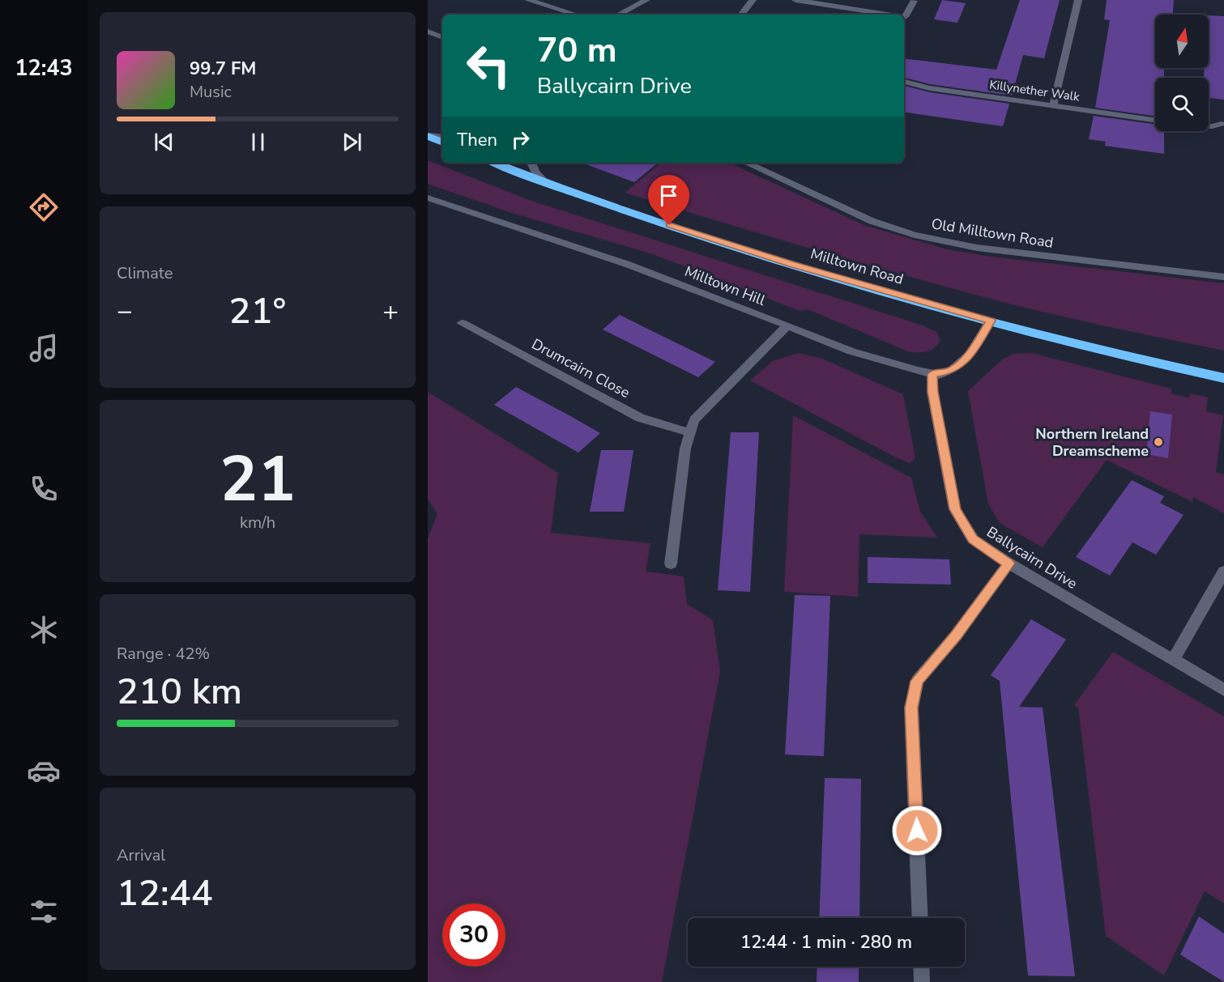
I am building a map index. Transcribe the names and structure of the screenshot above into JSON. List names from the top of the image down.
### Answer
{
  "streets": {
    "highway": ["Milltown Road"],
    "street": [
      "Killynether Walk",
      "Old Milltown Road",
      "Milltown Hill",
      "Drumcairn Close",
      "Ballycairn Drive"
    ]
  },
  "crossings": [
    ["Milltown Hill", "Ballycairn Drive"]
  ],
  "places": ["Northern Ireland Dreamscheme"],
  "north": "top",
  "page": {
    "tabs": "12:43",
    "turn": ["70 m", "Ballycairn Drive"],
    "song": ["99.7 FM", "Music"],
    "then": "Then",
    "tile": [
      "Climate",
      ["21", "km/h"],
      ["Range · 42%", "210 km"],
      ["Arrival", "12:44"]
    ],
    "heat": ["−", "21°", "+"],
    "limit": "30",
    "trip": "12:44 · 1 min · 280 m"
  }
}
